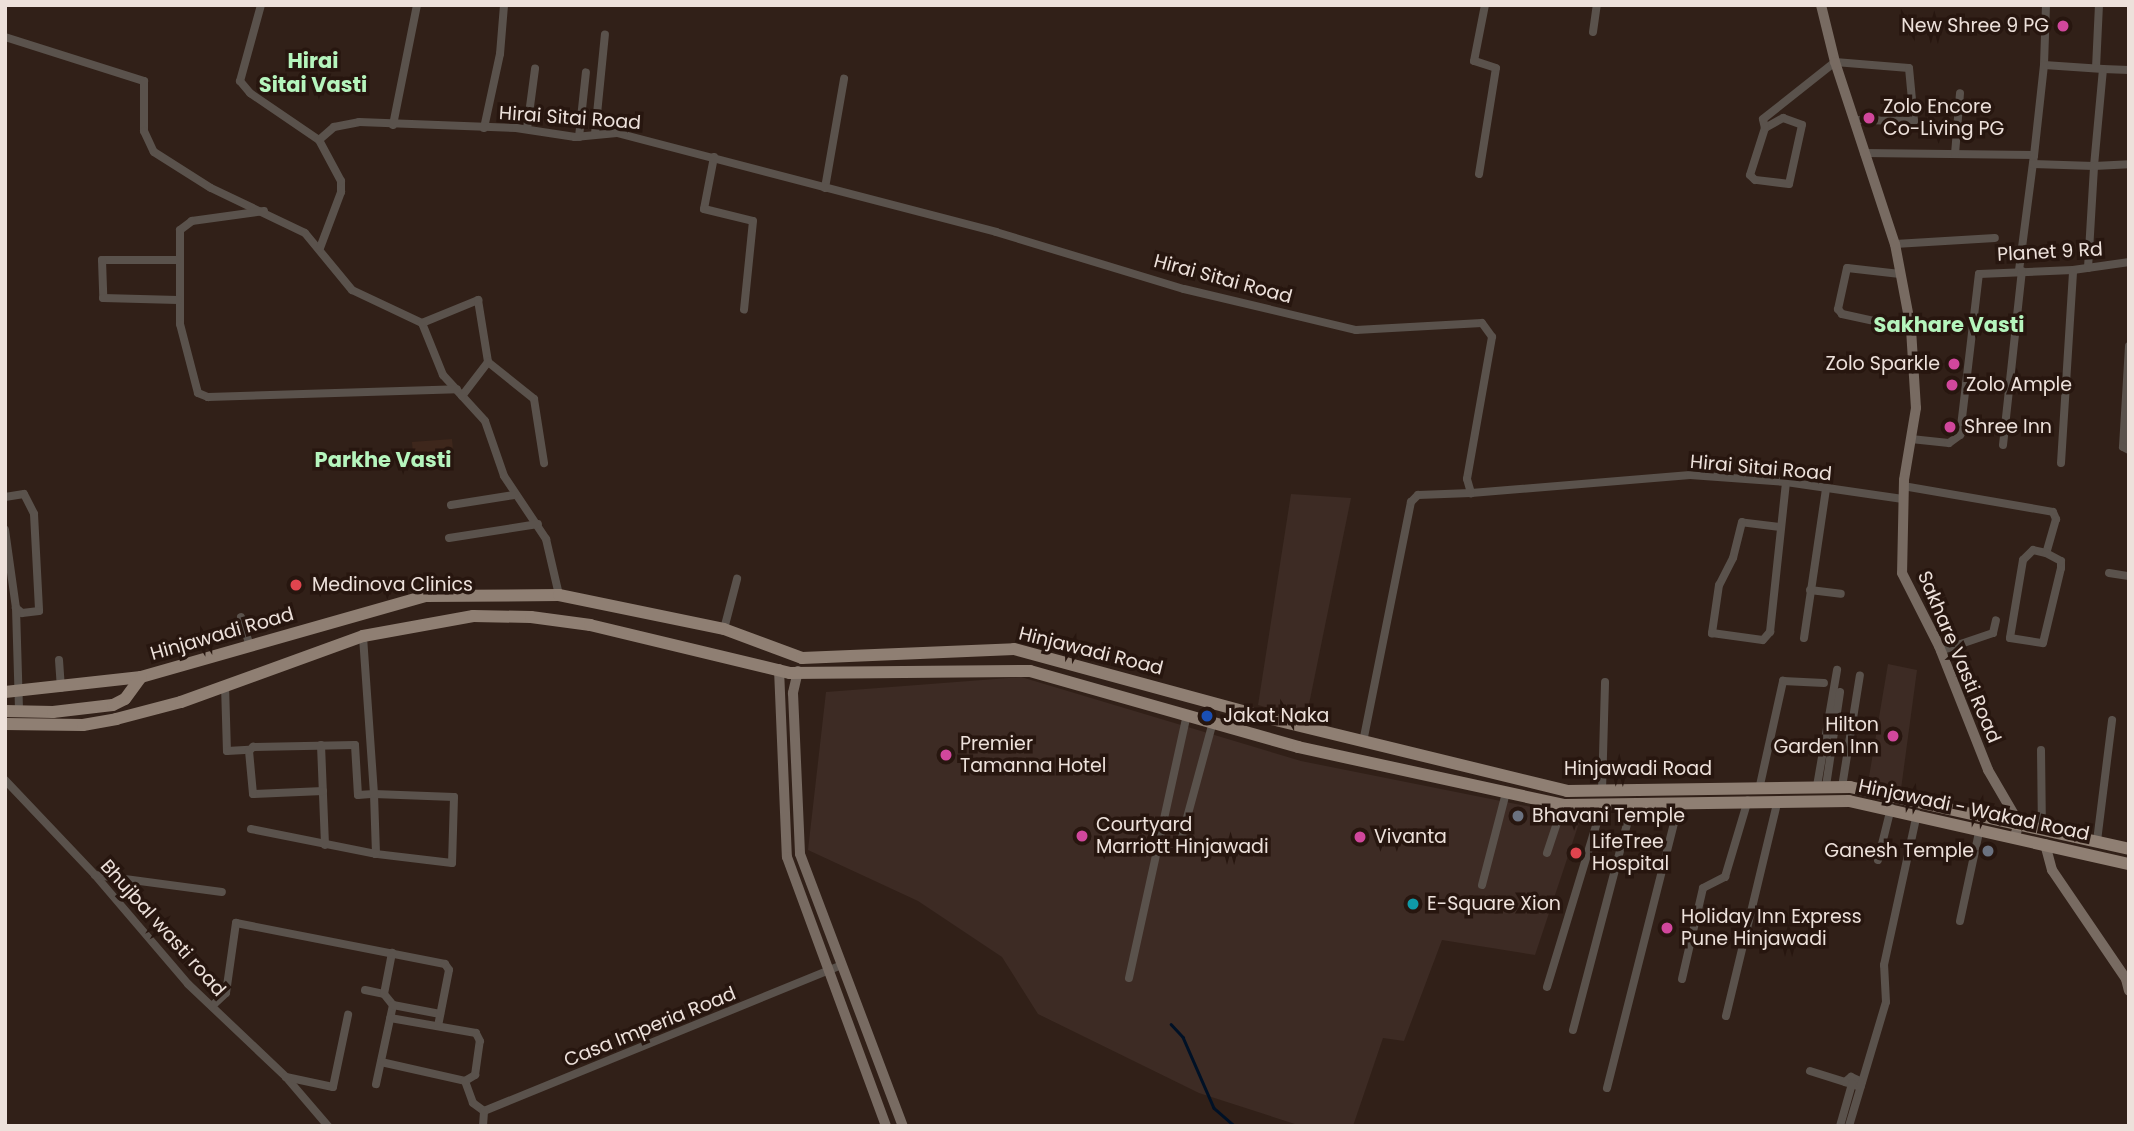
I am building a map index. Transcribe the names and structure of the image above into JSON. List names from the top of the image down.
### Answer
{
  "streets": {
    "main road": ["Hinjawadi Road", "Hinjawadi - Wakad Road"],
    "street": [
      "Hirai Sitai Road",
      "Planet 9 Rd",
      "Sakhare Vasti Road",
      "Bhujbal wasti road",
      "Casa Imperia Road"
    ]
  },
  "crossings": [
    ["Hirai Sitai Road", "Sakhare Vasti Road"],
    ["Planet 9 Rd", "Sakhare Vasti Road"],
    ["Hinjawadi Road", "Sakhare Vasti Road"],
    ["Hinjawadi Road", "Hinjawadi - Wakad Road"]
  ],
  "districts": ["Hirai Sitai Vasti", "Sakhare Vasti", "Parkhe Vasti"],
  "places": [
    "New Shree 9 PG",
    "Zolo Encore Co-Living PG",
    "Zolo Sparkle",
    "Zolo Ample",
    "Shree Inn",
    "Medinova Clinics",
    "Jakat Naka",
    "Hilton Garden Inn",
    "Premier Tamanna Hotel",
    "Bhavani Temple",
    "Courtyard Marriott Hinjawadi",
    "Vivanta",
    "Ganesh Temple",
    "LifeTree Hospital",
    "E-Square Xion",
    "Holiday Inn Express Pune Hinjawadi"
  ]
}
